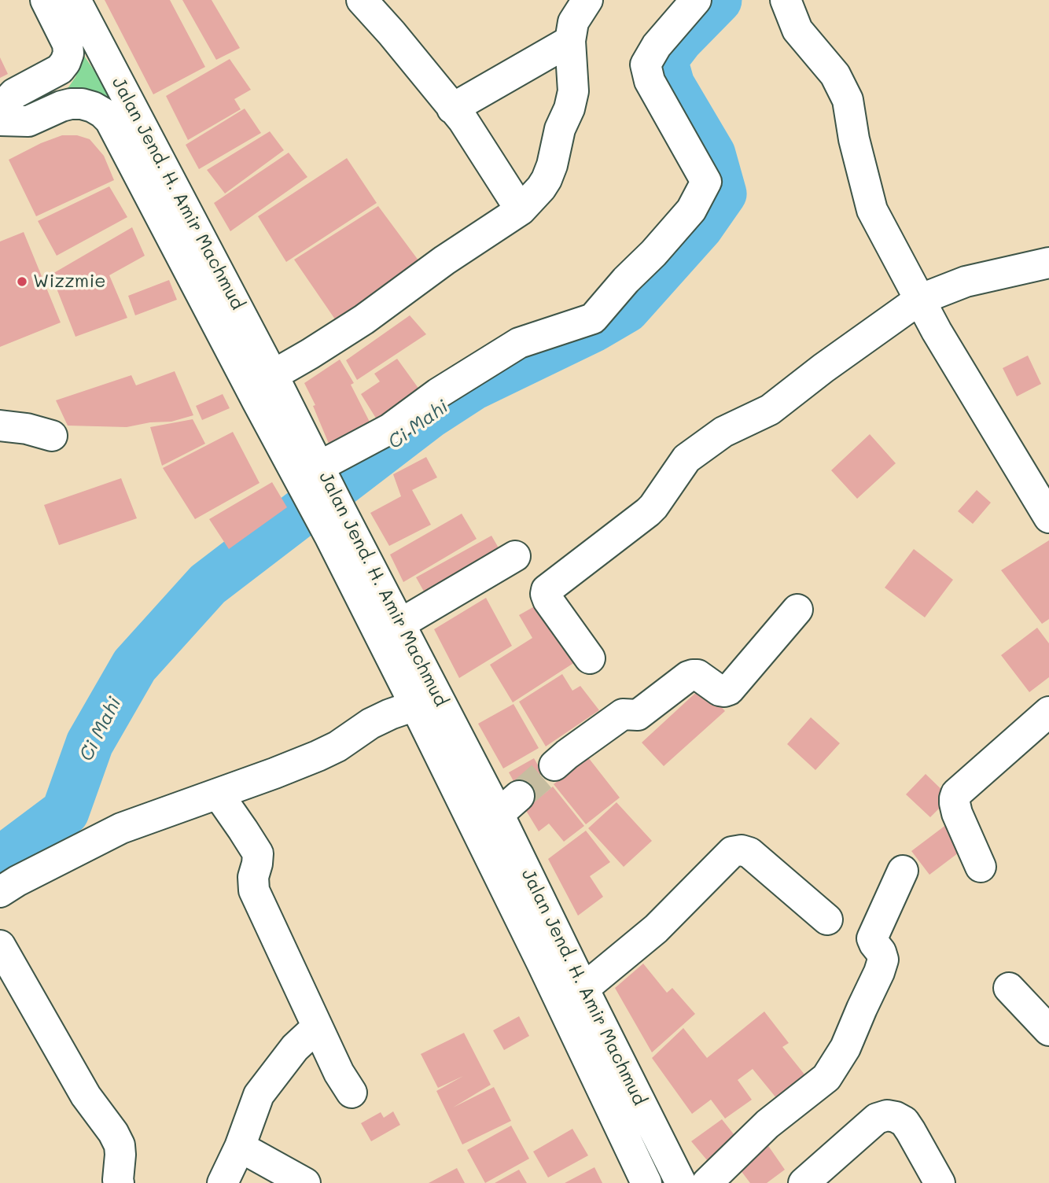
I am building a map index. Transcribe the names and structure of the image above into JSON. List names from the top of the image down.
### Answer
{
  "streets": {
    "main road": ["Jalan Jend. H. Amir Machmud"]
  },
  "water": ["Ci Mahi"],
  "places": ["Wizzmie"]
}
